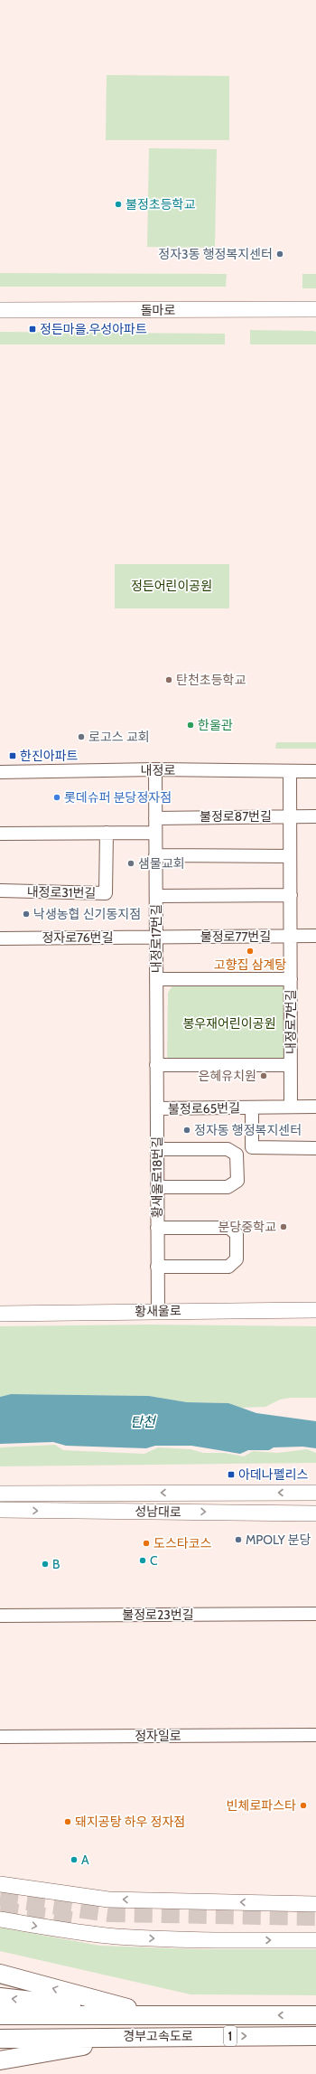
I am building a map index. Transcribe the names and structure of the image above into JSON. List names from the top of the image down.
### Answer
{
  "streets": {
    "highway": ["경부고속도로", "1"],
    "main road": ["돌마로", "황새울로", "성남대로"],
    "street": [
      "내정로",
      "불정로87번길",
      "내정로31번길",
      "불정로77번길",
      "정자로76번길",
      "내정로17번길",
      "내정로7번길",
      "불정로65번길",
      "황새울로18번길",
      "불정로23번길",
      "정자일로"
    ]
  },
  "crossings": [
    ["내정로", "내정로17번길"],
    ["내정로", "내정로7번길"],
    ["불정로87번길", "내정로17번길"],
    ["불정로87번길", "내정로7번길"],
    ["불정로77번길", "정자로76번길"],
    ["불정로77번길", "내정로17번길"],
    ["불정로77번길", "내정로7번길"],
    ["정자로76번길", "내정로17번길"],
    ["내정로17번길", "내정로7번길"],
    ["내정로17번길", "황새울로18번길"],
    ["내정로7번길", "불정로65번길"],
    ["내정로7번길", "황새울로18번길"],
    ["불정로65번길", "황새울로18번길"],
    ["황새울로18번길", "황새울로"],
    ["경부고속도로", "1"]
  ],
  "water": ["탄천"],
  "parks": ["정든어린이공원", "봉우재어린이공원"],
  "places": {
    "other": [
      "불정초등학교",
      "정자3동 행정복지센터",
      "탄천초등학교",
      "한울관",
      "로고스 교회",
      "롯데슈퍼 분당정자점",
      "샘물교회",
      "낙생농협 신기동지점",
      "고향집 삼계탕",
      "은혜유치원",
      "정자동 행정복지센터",
      "분당중학교",
      "MPOLY 분당",
      "도스타코스",
      "C",
      "B",
      "빈체로파스타",
      "돼지공탕 하우 정자점",
      "A"
    ],
    "transit": ["정든마을.우성아파트", "한진아파트", "아데나펠리스"]
  }
}
